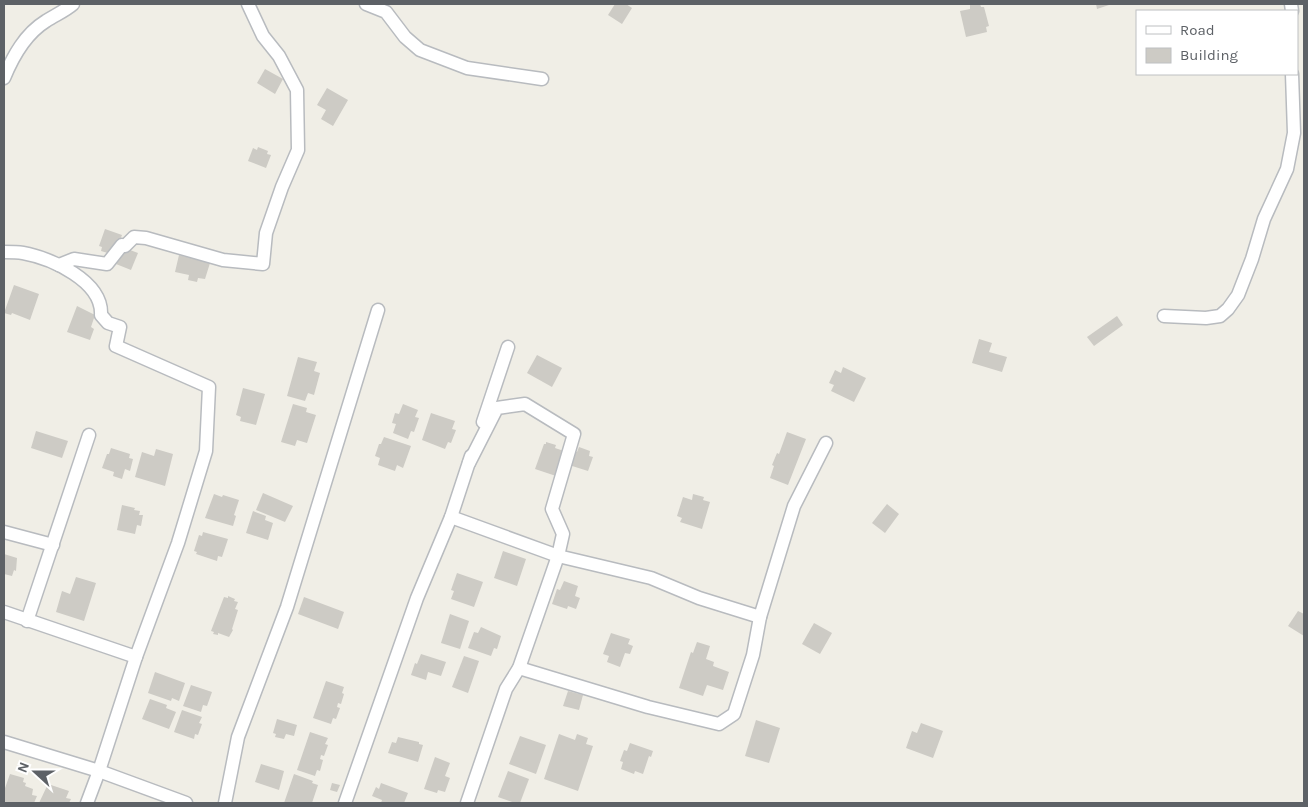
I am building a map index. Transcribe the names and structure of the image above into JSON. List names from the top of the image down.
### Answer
{
  "legend": ["Road", "Building"],
  "north": "left"
}
